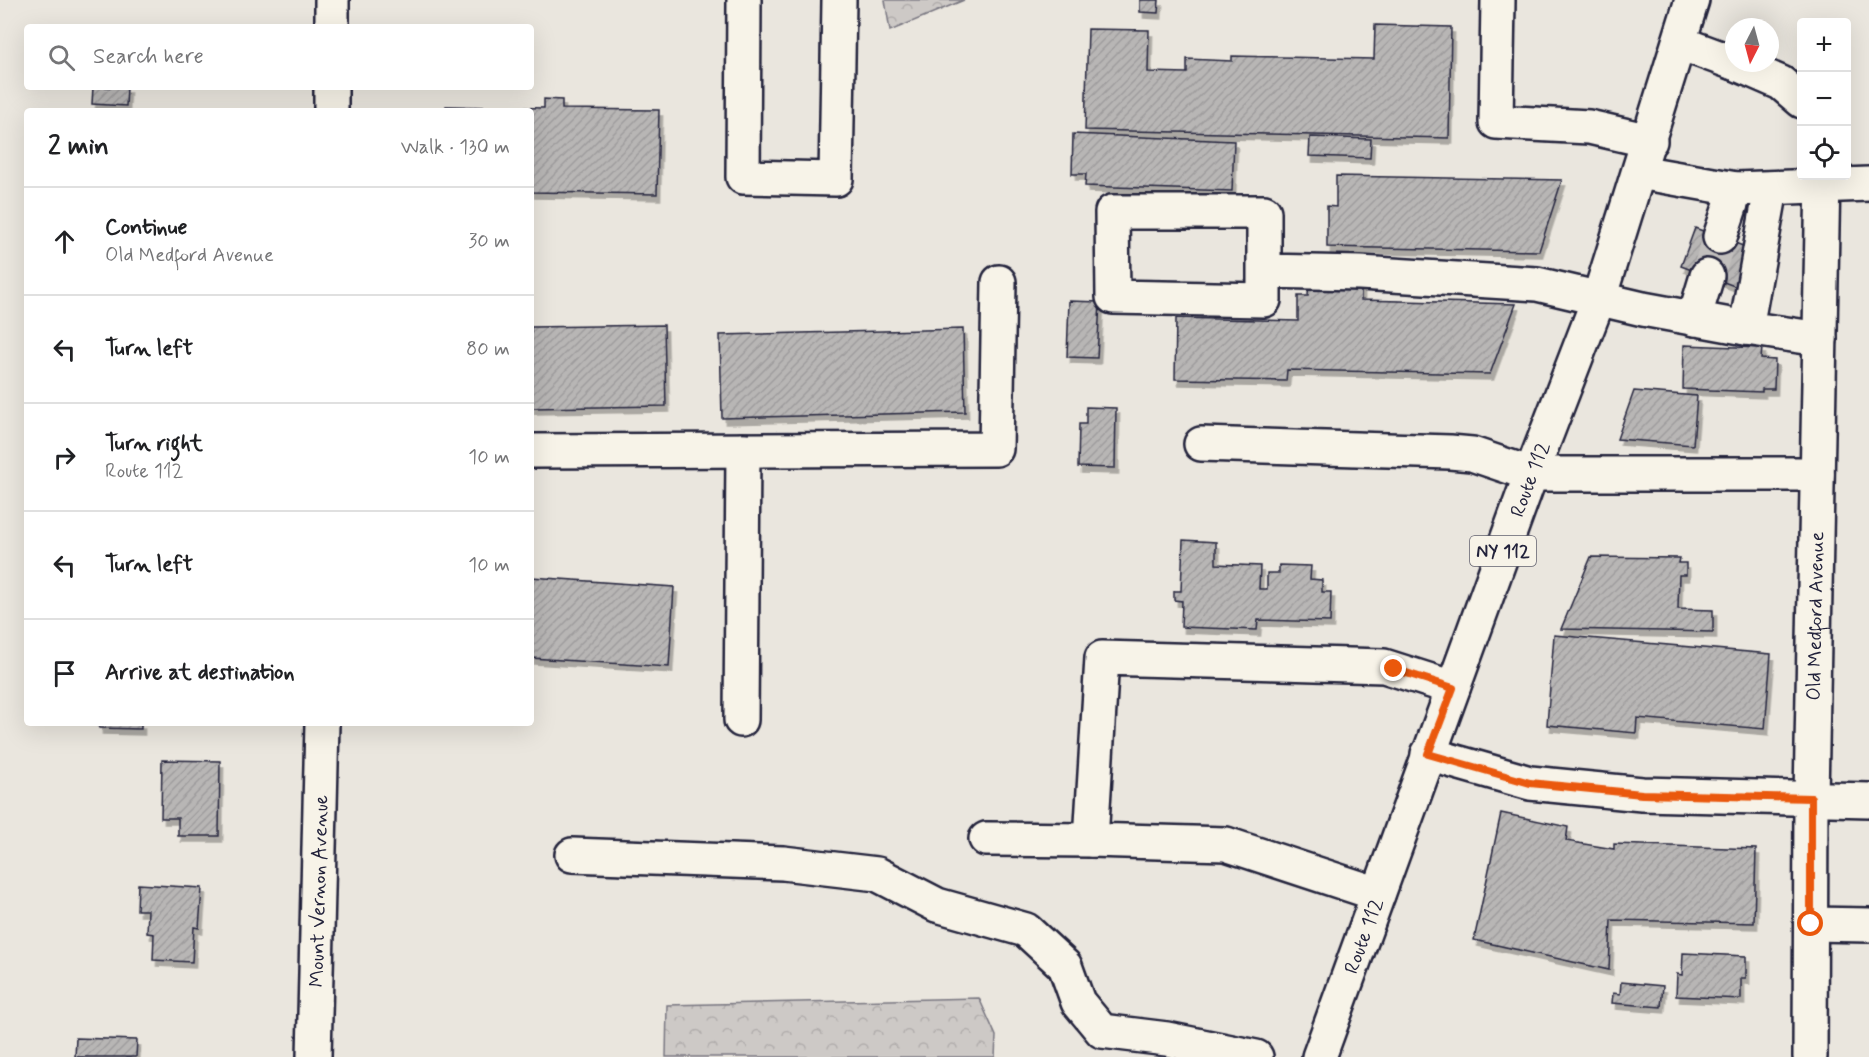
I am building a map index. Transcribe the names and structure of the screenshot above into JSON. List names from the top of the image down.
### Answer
{
  "streets": {
    "street": [
      "Route 112",
      "NY 112",
      "Old Medford Avenue",
      "Mount Vernon Avenue"
    ]
  },
  "north": "bottom",
  "page": {
    "map_buttons": ["+", "−"],
    "search": "Search here",
    "heading": ["2 min", "Walk · 130 m"],
    "list": [
      ["Continue", "Old Medford Avenue", "30 m"],
      ["Turn left", "80 m"],
      ["Turn right", "Route 112", "10 m"],
      ["Turn left", "10 m"],
      "Arrive at destination"
    ]
  }
}
